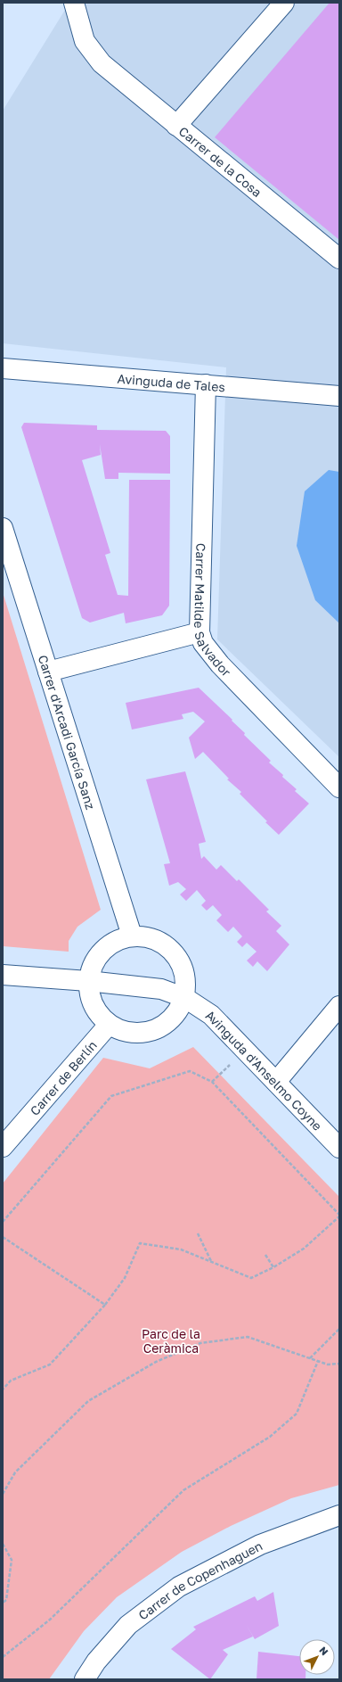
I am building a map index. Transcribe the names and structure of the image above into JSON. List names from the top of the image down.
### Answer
{
  "streets": {
    "street": [
      "Carrer de la Cosa",
      "Avinguda de Tales",
      "Carrer Matilde Salvador",
      "Carrer d'Arcadi García Sanz",
      "Avinguda d'Anselmo Coyne",
      "Carrer de Berlín",
      "Carrer de Copenhaguen"
    ]
  },
  "crossings": [
    ["Avinguda de Tales", "Carrer Matilde Salvador"]
  ],
  "parks": ["Parc de la Ceràmica"],
  "north": "top right"
}
